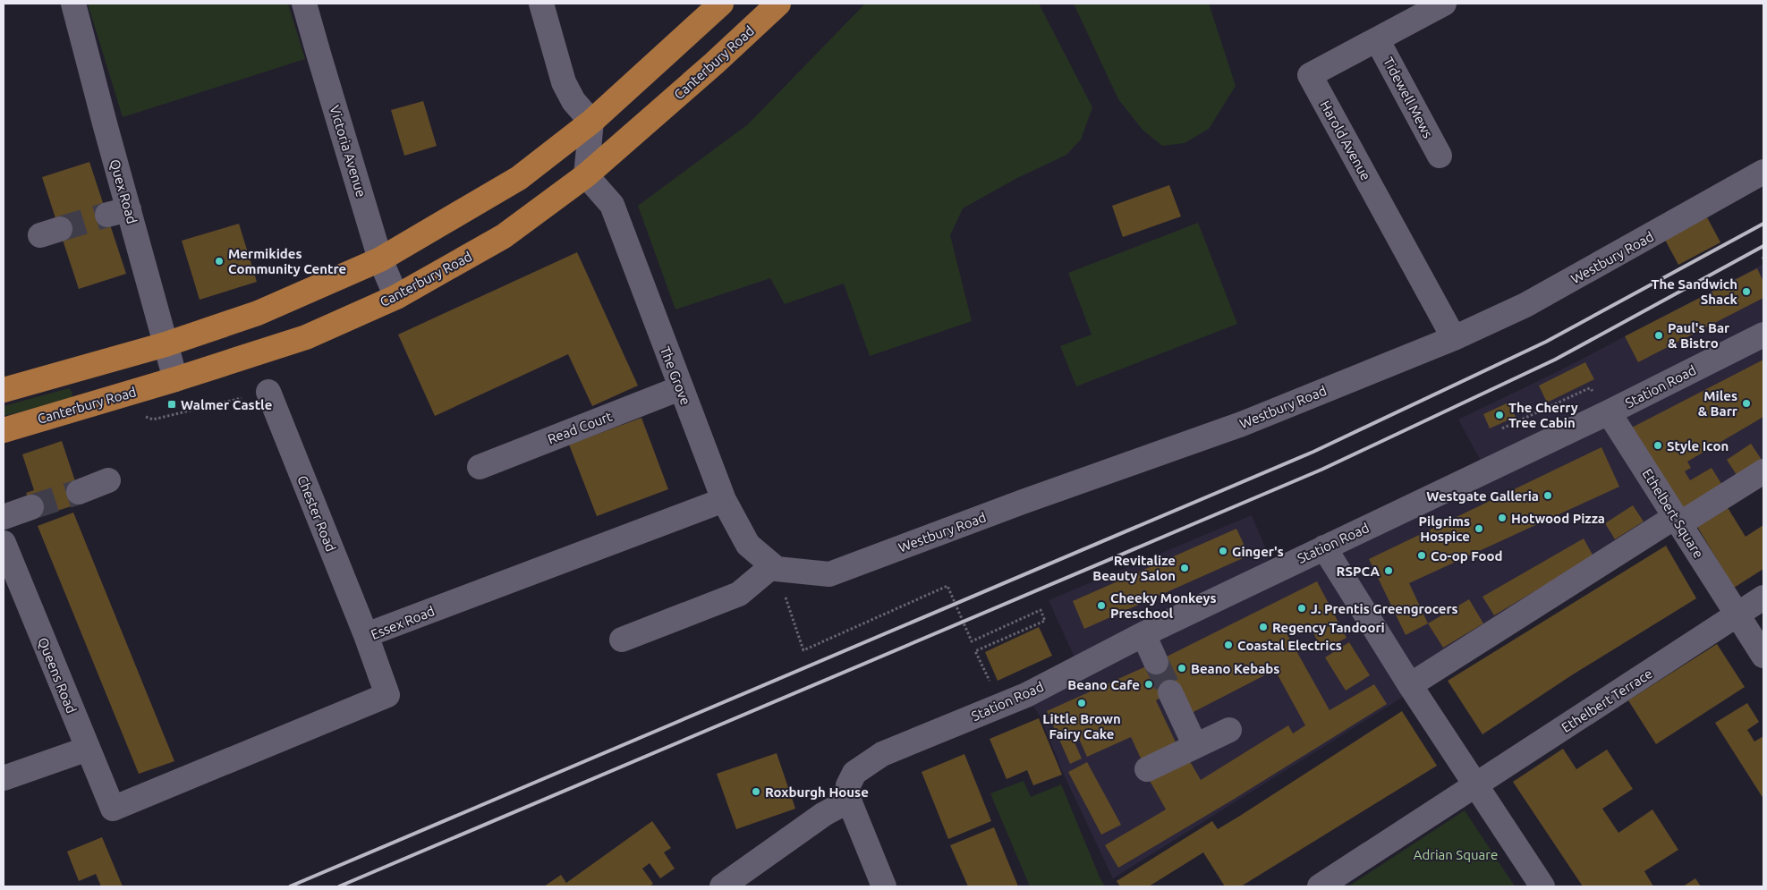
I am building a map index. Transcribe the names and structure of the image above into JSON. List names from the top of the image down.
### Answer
{
  "streets": {
    "highway": ["Canterbury Road"],
    "street": [
      "Tidewell Mews",
      "Harold Avenue",
      "Victoria Avenue",
      "Quex Road",
      "Westbury Road",
      "The Grove",
      "Station Road",
      "Read Court",
      "Chester Road",
      "Ethelbert Square",
      "Essex Road",
      "Queens Road",
      "Ethelbert Terrace"
    ]
  },
  "crossings": [
    ["Canterbury Road", "Victoria Avenue"],
    ["Canterbury Road", "Quex Road"],
    ["Canterbury Road", "The Grove"],
    ["Tidewell Mews", "Harold Avenue"],
    ["Harold Avenue", "Westbury Road"],
    ["Westbury Road", "The Grove"],
    ["The Grove", "Read Court"],
    ["The Grove", "Essex Road"],
    ["Station Road", "Ethelbert Square"],
    ["Chester Road", "Essex Road"],
    ["Ethelbert Square", "Ethelbert Terrace"],
    ["Essex Road", "Queens Road"]
  ],
  "parks": ["Adrian Square"],
  "places": {
    "other": [
      "Mermikides Community Centre",
      "The Sandwich Shack",
      "Paul's Bar & Bistro",
      "Miles & Barr",
      "The Cherry Tree Cabin",
      "Style Icon",
      "Westgate Galleria",
      "Hotwood Pizza",
      "Pilgrims Hospice",
      "Ginger's",
      "Co-op Food",
      "Revitalize Beauty Salon",
      "RSPCA",
      "Cheeky Monkeys Preschool",
      "J. Prentis Greengrocers",
      "Regency Tandoori",
      "Coastal Electrics",
      "Beano Kebabs",
      "Beano Cafe",
      "Little Brown Fairy Cake",
      "Roxburgh House"
    ],
    "transit": ["Walmer Castle"]
  }
}
